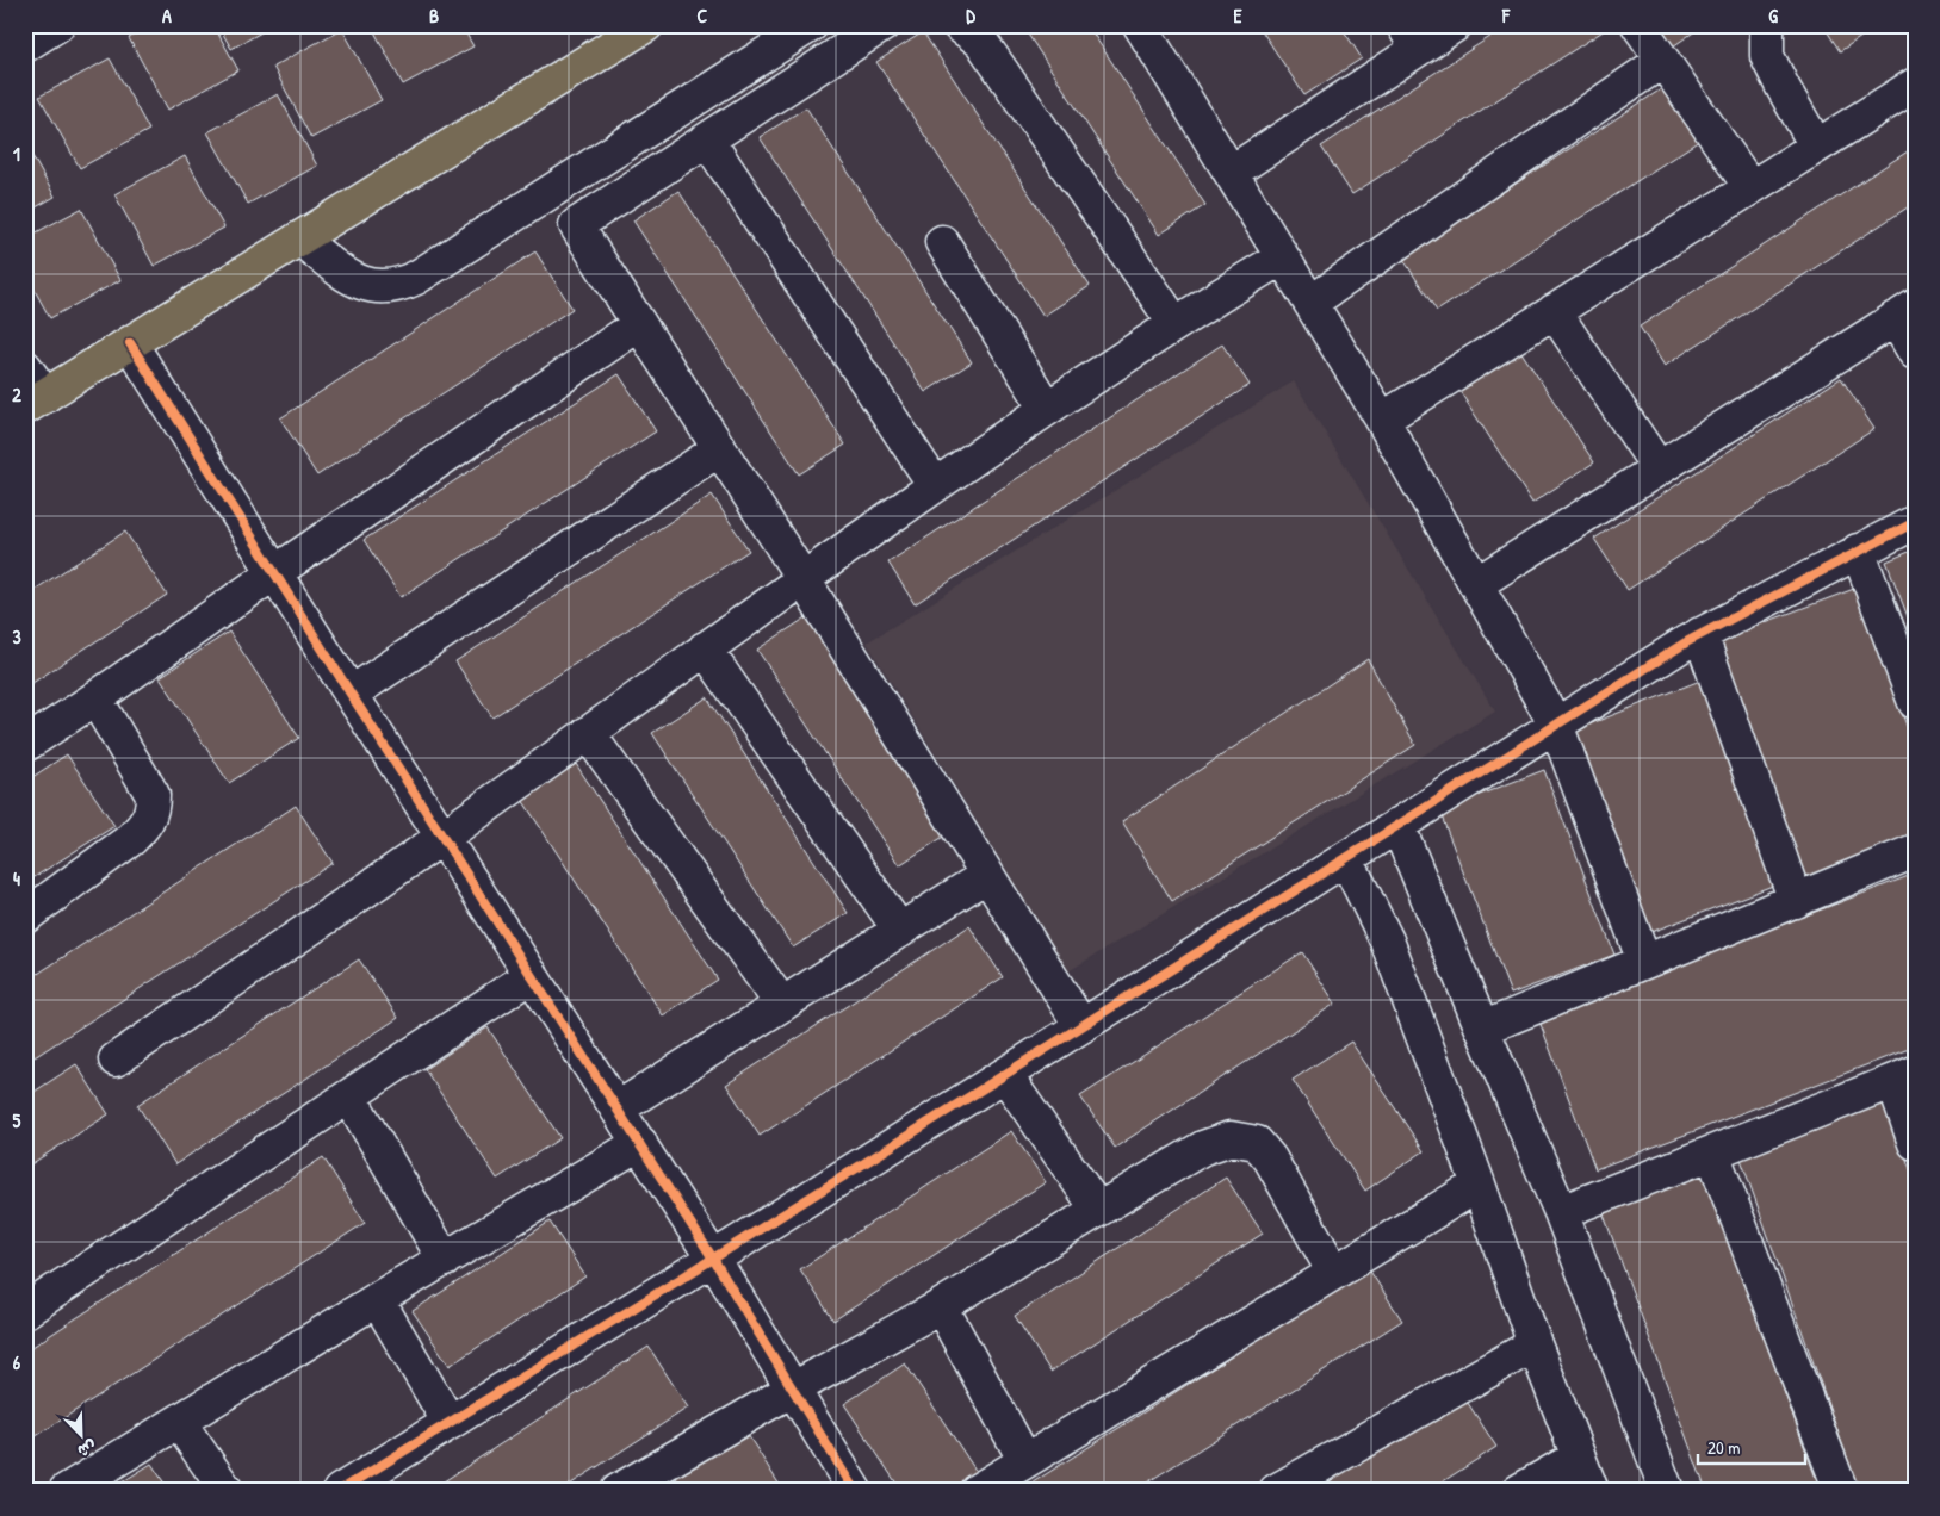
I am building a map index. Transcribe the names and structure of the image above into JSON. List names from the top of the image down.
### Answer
{
  "scale_bar": "20 m",
  "north": "bottom right",
  "grid": {
    "columns": [
      "A",
      "B",
      "C",
      "D",
      "E",
      "F",
      "G"
    ],
    "rows": [
      "1",
      "2",
      "3",
      "4",
      "5",
      "6"
    ]
  }
}
